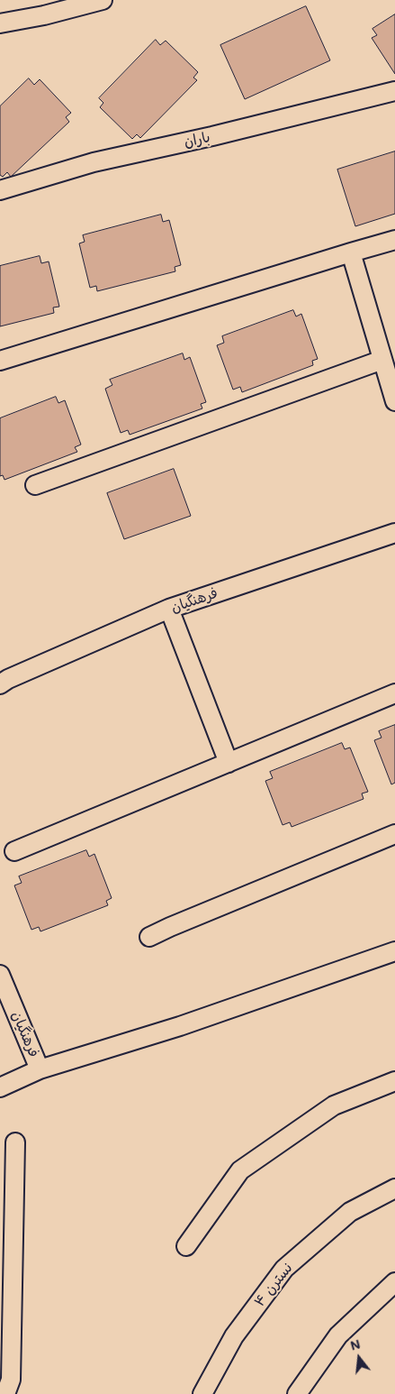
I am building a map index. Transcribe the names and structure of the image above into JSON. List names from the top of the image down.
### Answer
{
  "streets": {
    "street": ["باران", "فرهنگیان", "نسترن ۴"]
  },
  "north": "top"
}
